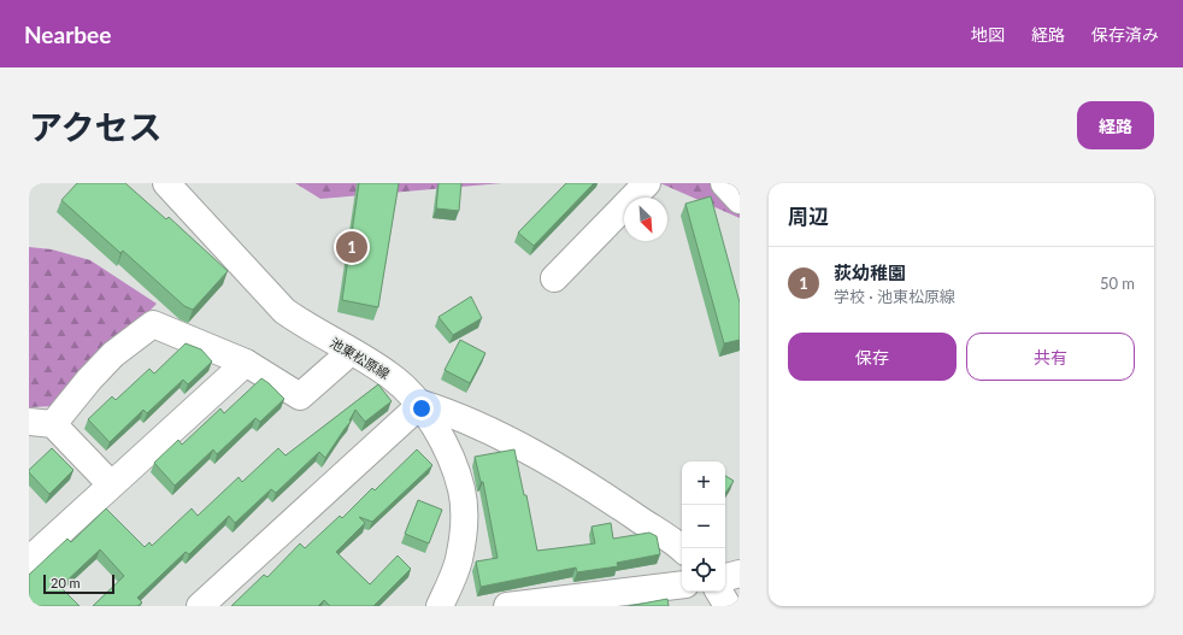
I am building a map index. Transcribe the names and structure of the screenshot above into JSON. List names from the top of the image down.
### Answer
{
  "streets": {
    "street": ["池東松原線"]
  },
  "scale_bar": "20 m",
  "north": "bottom right",
  "page": {
    "header": "Nearbee",
    "nav": ["地図", "経路", "保存済み"],
    "title": "アクセス",
    "buttons": [
      "経路",
      ["保存", "共有"]
    ],
    "heading": "周辺",
    "pins": "1",
    "list": [
      {
        "mark": "1",
        "name": "荻幼稚園",
        "note": "学校 · 池東松原線",
        "value": "50 m"
      }
    ],
    "map_buttons": ["+", "−"],
    "scale": "20 m"
  }
}
